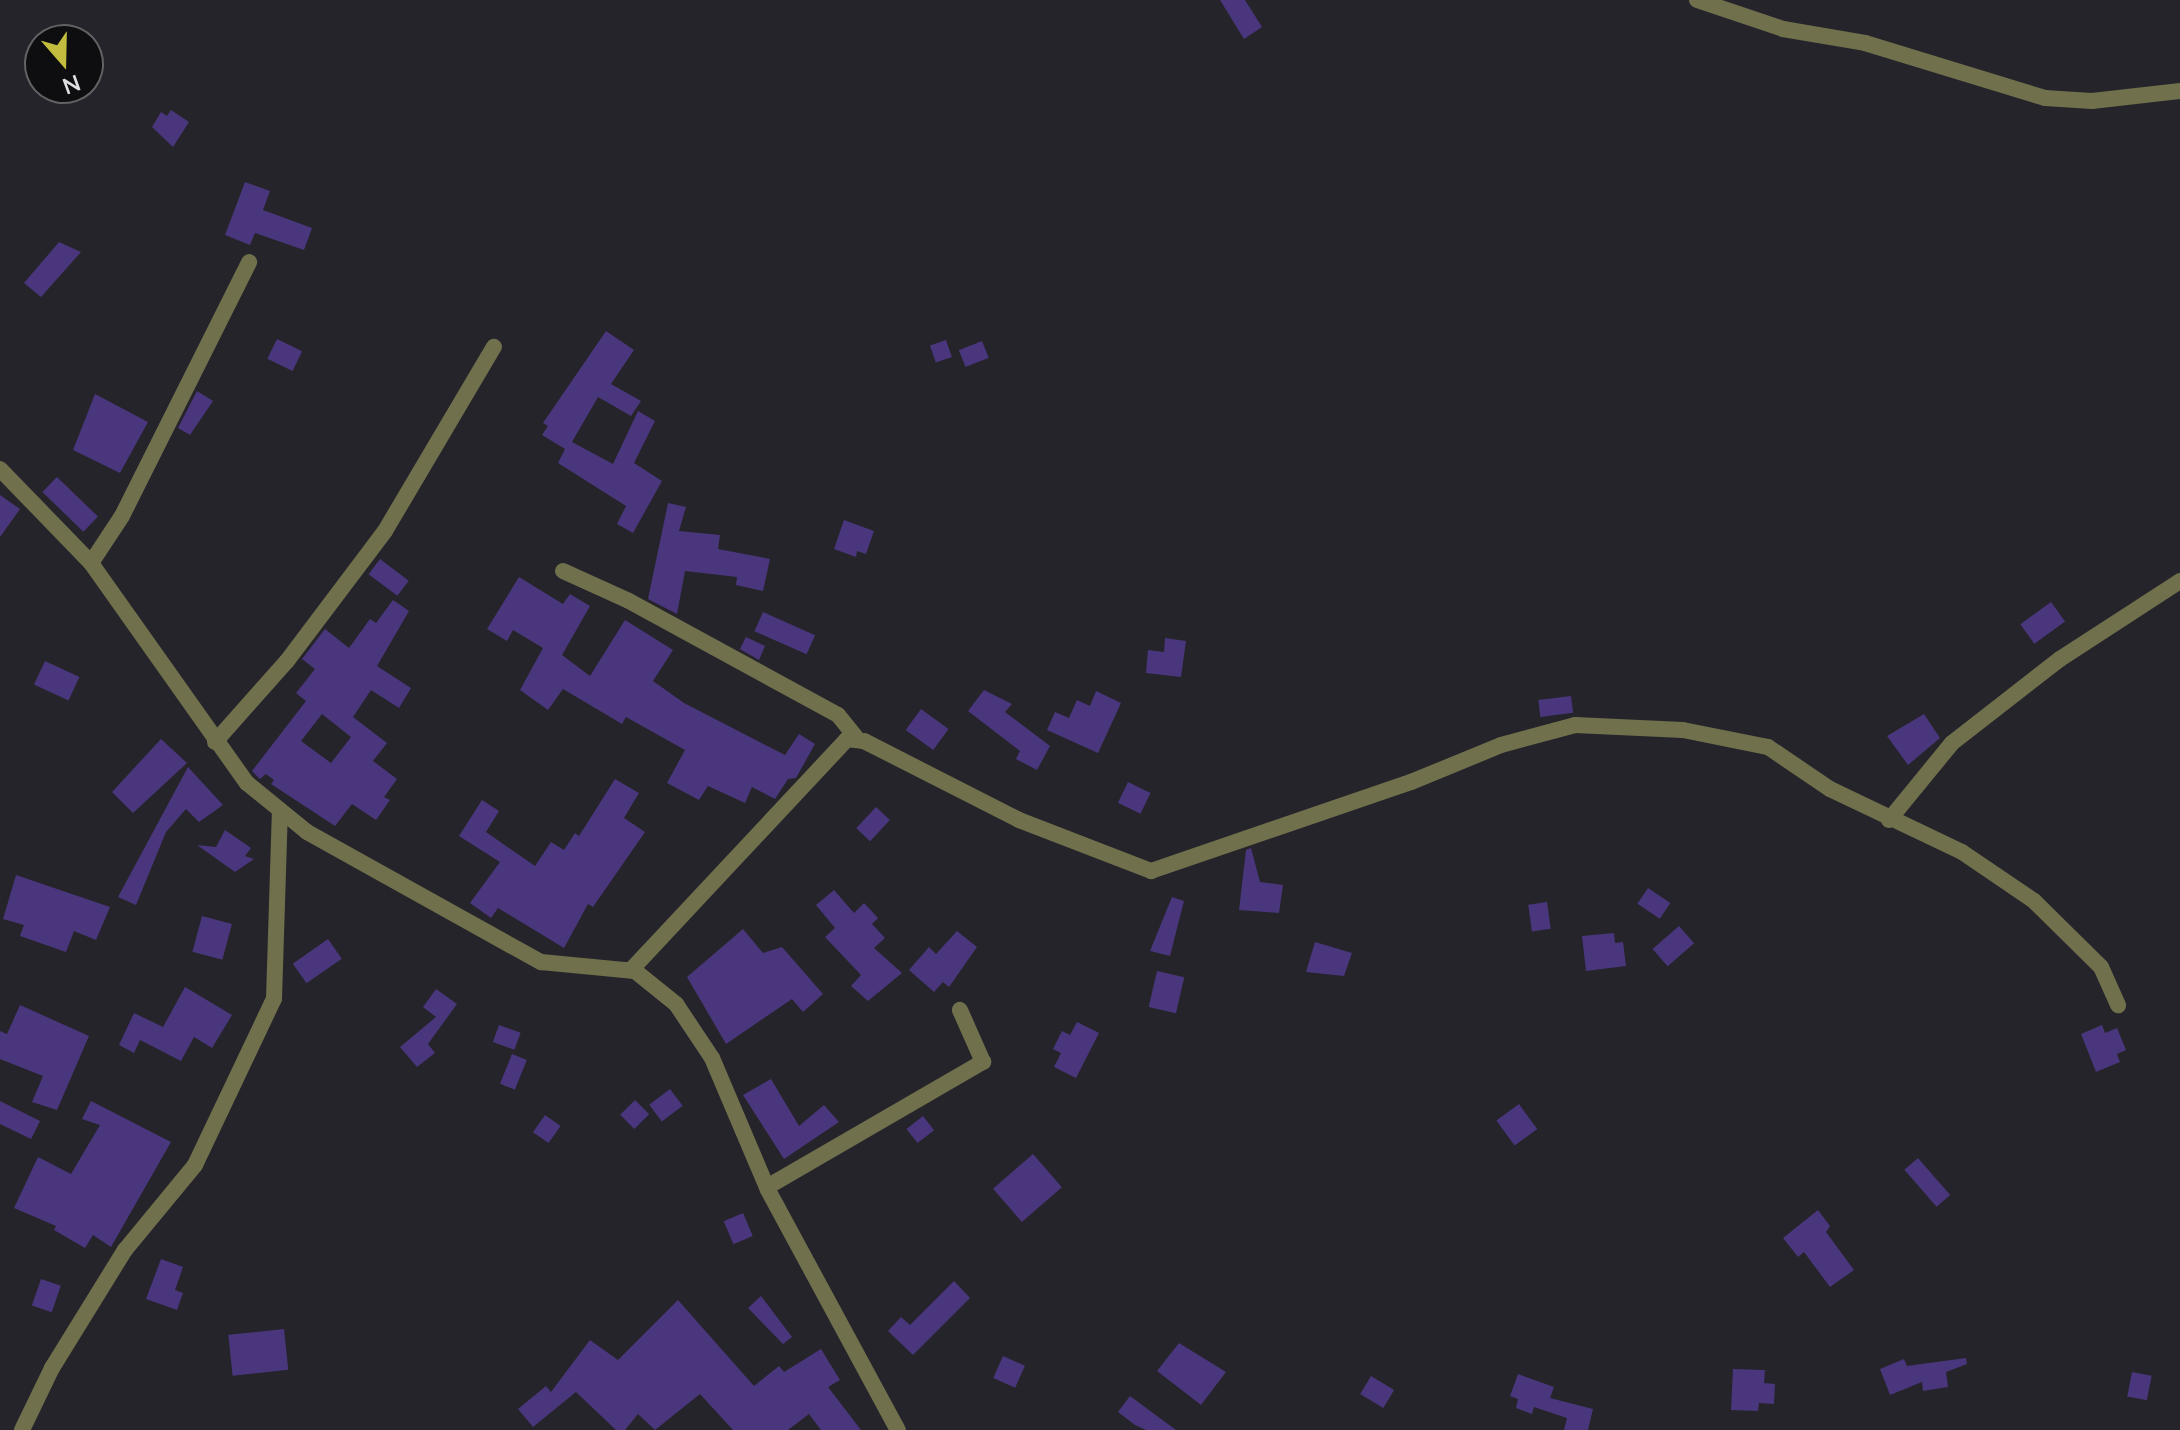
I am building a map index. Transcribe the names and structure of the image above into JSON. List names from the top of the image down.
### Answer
{
  "north": "bottom"
}
